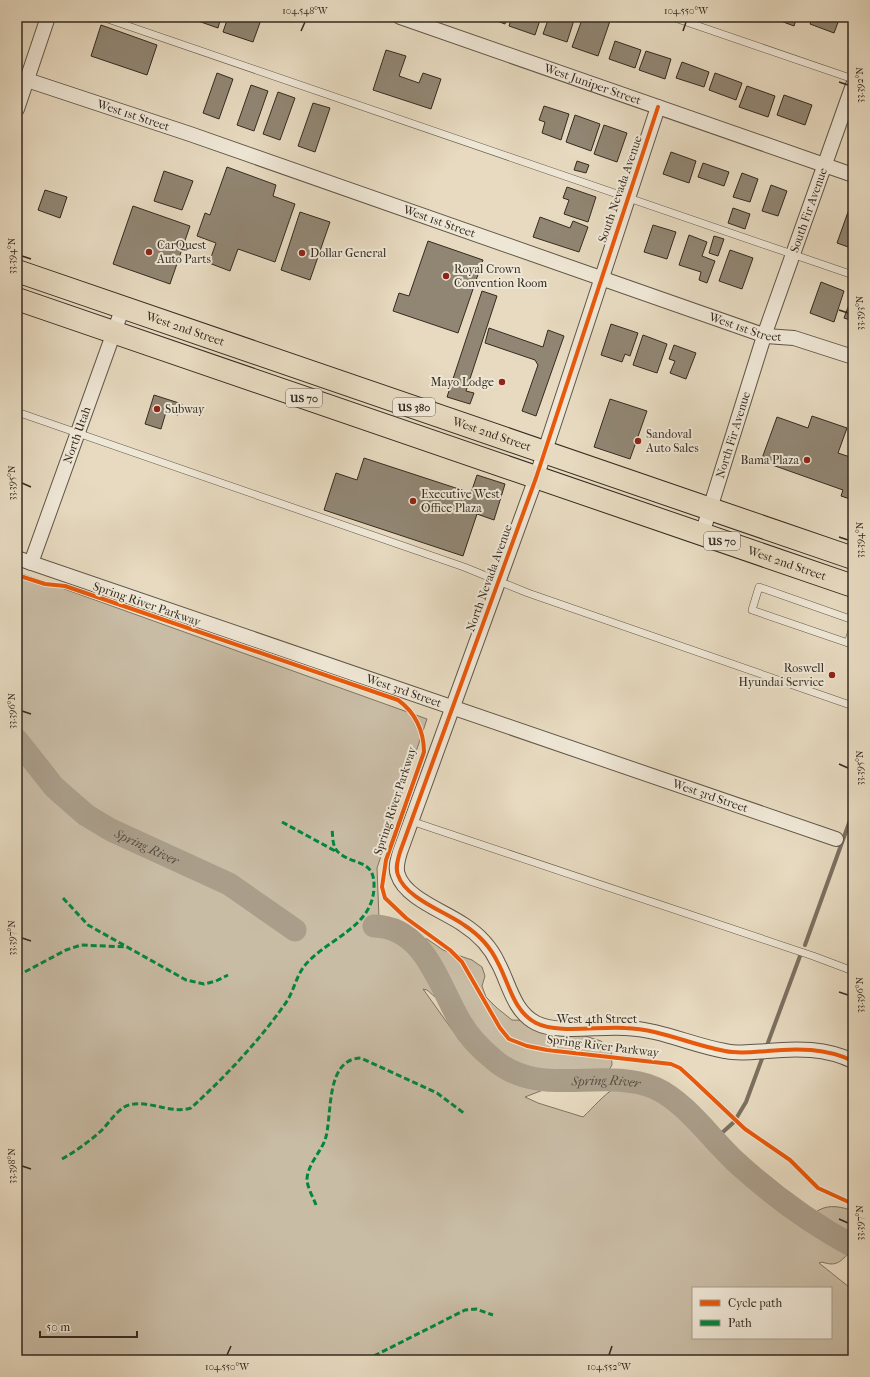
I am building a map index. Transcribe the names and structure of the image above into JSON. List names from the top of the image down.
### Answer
{
  "streets": {
    "main road": ["West 2nd Street", "US 70", "US 380"],
    "street": [
      "West Juniper Street",
      "West 1st Street",
      "South Nevada Avenue",
      "South Fir Avenue",
      "North Utah",
      "North Fir Avenue",
      "North Nevada Avenue",
      "West 3rd Street",
      "West 4th Street"
    ],
    "cycle path": ["Spring River Parkway"]
  },
  "crossings": [
    ["West Juniper Street", "South Nevada Avenue"],
    ["West Juniper Street", "South Fir Avenue"],
    ["West 1st Street", "South Nevada Avenue"],
    ["West 1st Street", "South Fir Avenue"],
    ["West 1st Street", "North Fir Avenue"],
    ["West 1st Street", "North Nevada Avenue"],
    ["South Nevada Avenue", "North Nevada Avenue"],
    ["South Fir Avenue", "North Fir Avenue"],
    ["West 2nd Street", "North Utah"],
    ["West 2nd Street", "North Fir Avenue"],
    ["West 2nd Street", "North Nevada Avenue"],
    ["North Utah", "West 3rd Street"],
    ["North Nevada Avenue", "West 3rd Street"],
    ["North Nevada Avenue", "West 4th Street"]
  ],
  "water": ["Spring River"],
  "places": [
    "CarQuest Auto Parts",
    "Dollar General",
    "Royal Crown Convention Room",
    "Mayo Lodge",
    "Subway",
    "Sandoval Auto Sales",
    "Bama Plaza",
    "Executive West Office Plaza",
    "Roswell Hyundai Service"
  ],
  "legend": ["Cycle path", "Path"],
  "scale_bar": "50 m",
  "coordinates": [
    "104.548°W",
    "104.550°W",
    "33.392°N",
    "33.394°N",
    "33.393°N",
    "33.395°N",
    "33.396°N",
    "33.397°N",
    "33.398°N",
    "104.552°W"
  ]
}
